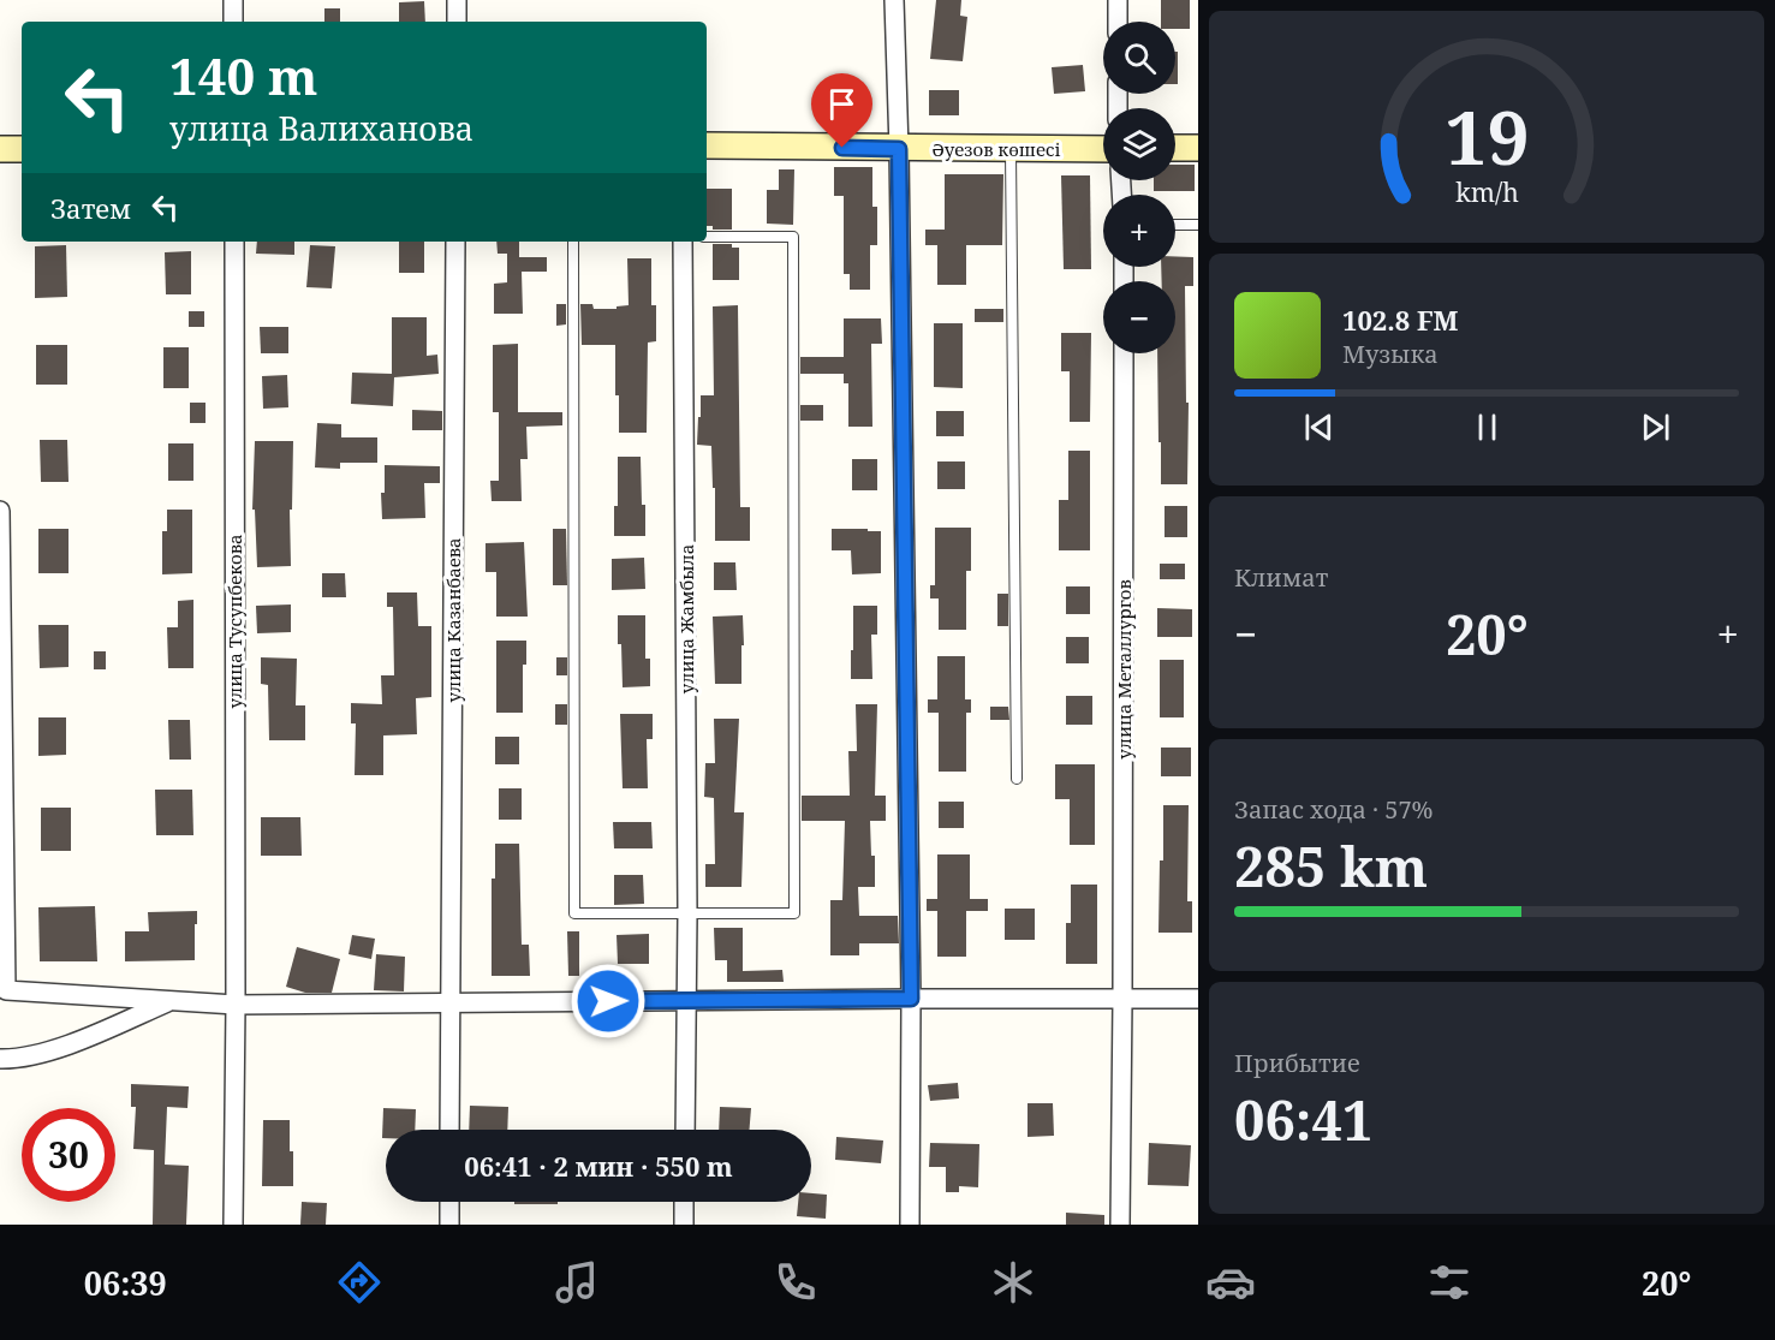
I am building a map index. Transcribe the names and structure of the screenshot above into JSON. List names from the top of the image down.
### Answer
{
  "streets": {
    "main road": ["Әуезов көшесі"],
    "street": [
      "улица Жамбыла",
      "улица Казанбаева",
      "улица Тусупбекова",
      "улица Металлургов"
    ]
  },
  "page": {
    "map_buttons": ["+", "−"],
    "turn": ["140 m", "улица Валиханова"],
    "then": "Затем",
    "song": ["102.8 FM", "Музыка"],
    "tile": [
      "Климат",
      ["Запас хода · 57%", "285 km"],
      ["Прибытие", "06:41"]
    ],
    "heat": ["−", "20°", "+"],
    "limit": "30",
    "trip": "06:41 · 2 мин · 550 m",
    "tabs": ["06:39", "20°"],
    "gauge": ["19", "km/h"]
  }
}
